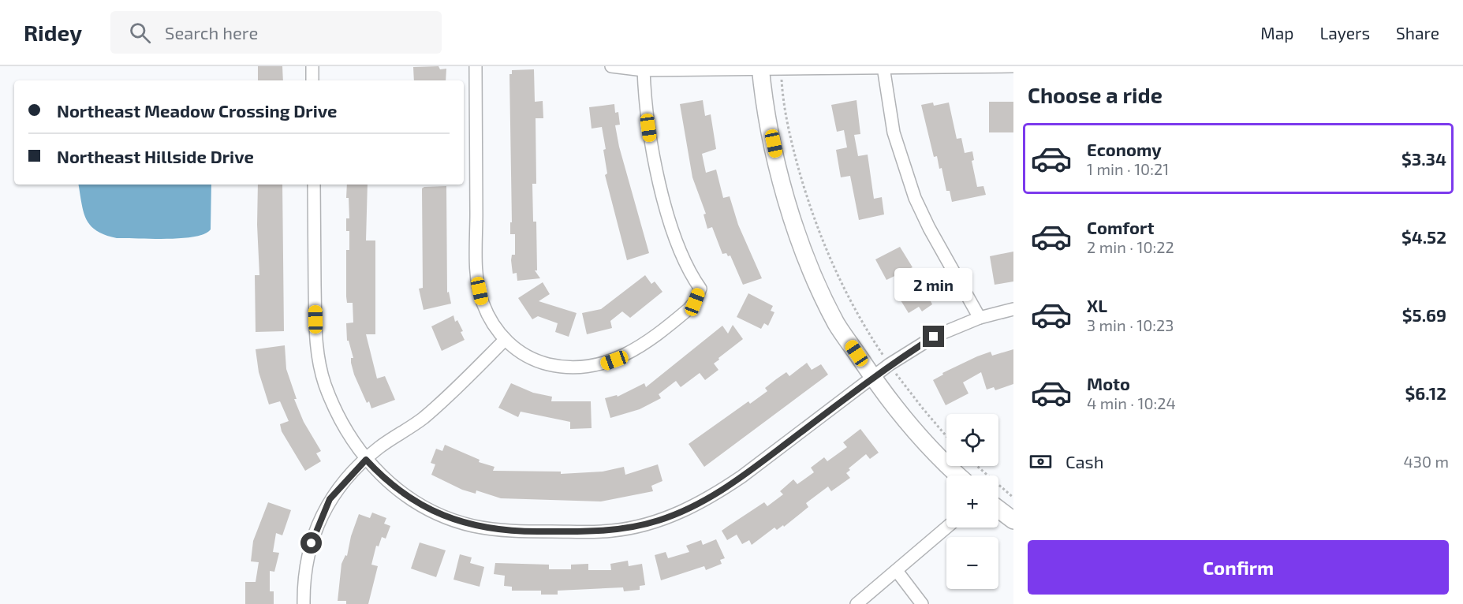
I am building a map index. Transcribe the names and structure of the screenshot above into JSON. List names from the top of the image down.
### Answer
{
  "page": {
    "header": "Ridey",
    "search": "Search here",
    "nav": ["Map", "Layers", "Share"],
    "heading": "Choose a ride",
    "banner": ["Northeast Meadow Crossing Drive", "Northeast Hillside Drive"],
    "list": [
      {
        "name": "Economy",
        "note": "1 min · 10:21",
        "value": "$3.34"
      },
      {
        "name": "Comfort",
        "note": "2 min · 10:22",
        "value": "$4.52"
      },
      {
        "name": "XL",
        "note": "3 min · 10:23",
        "value": "$5.69"
      },
      {
        "name": "Moto",
        "note": "4 min · 10:24",
        "value": "$6.12"
      }
    ],
    "bubble": "2 min",
    "map_buttons": ["+", "−"],
    "pay": ["Cash", "430 m"],
    "buttons": "Confirm"
  }
}
